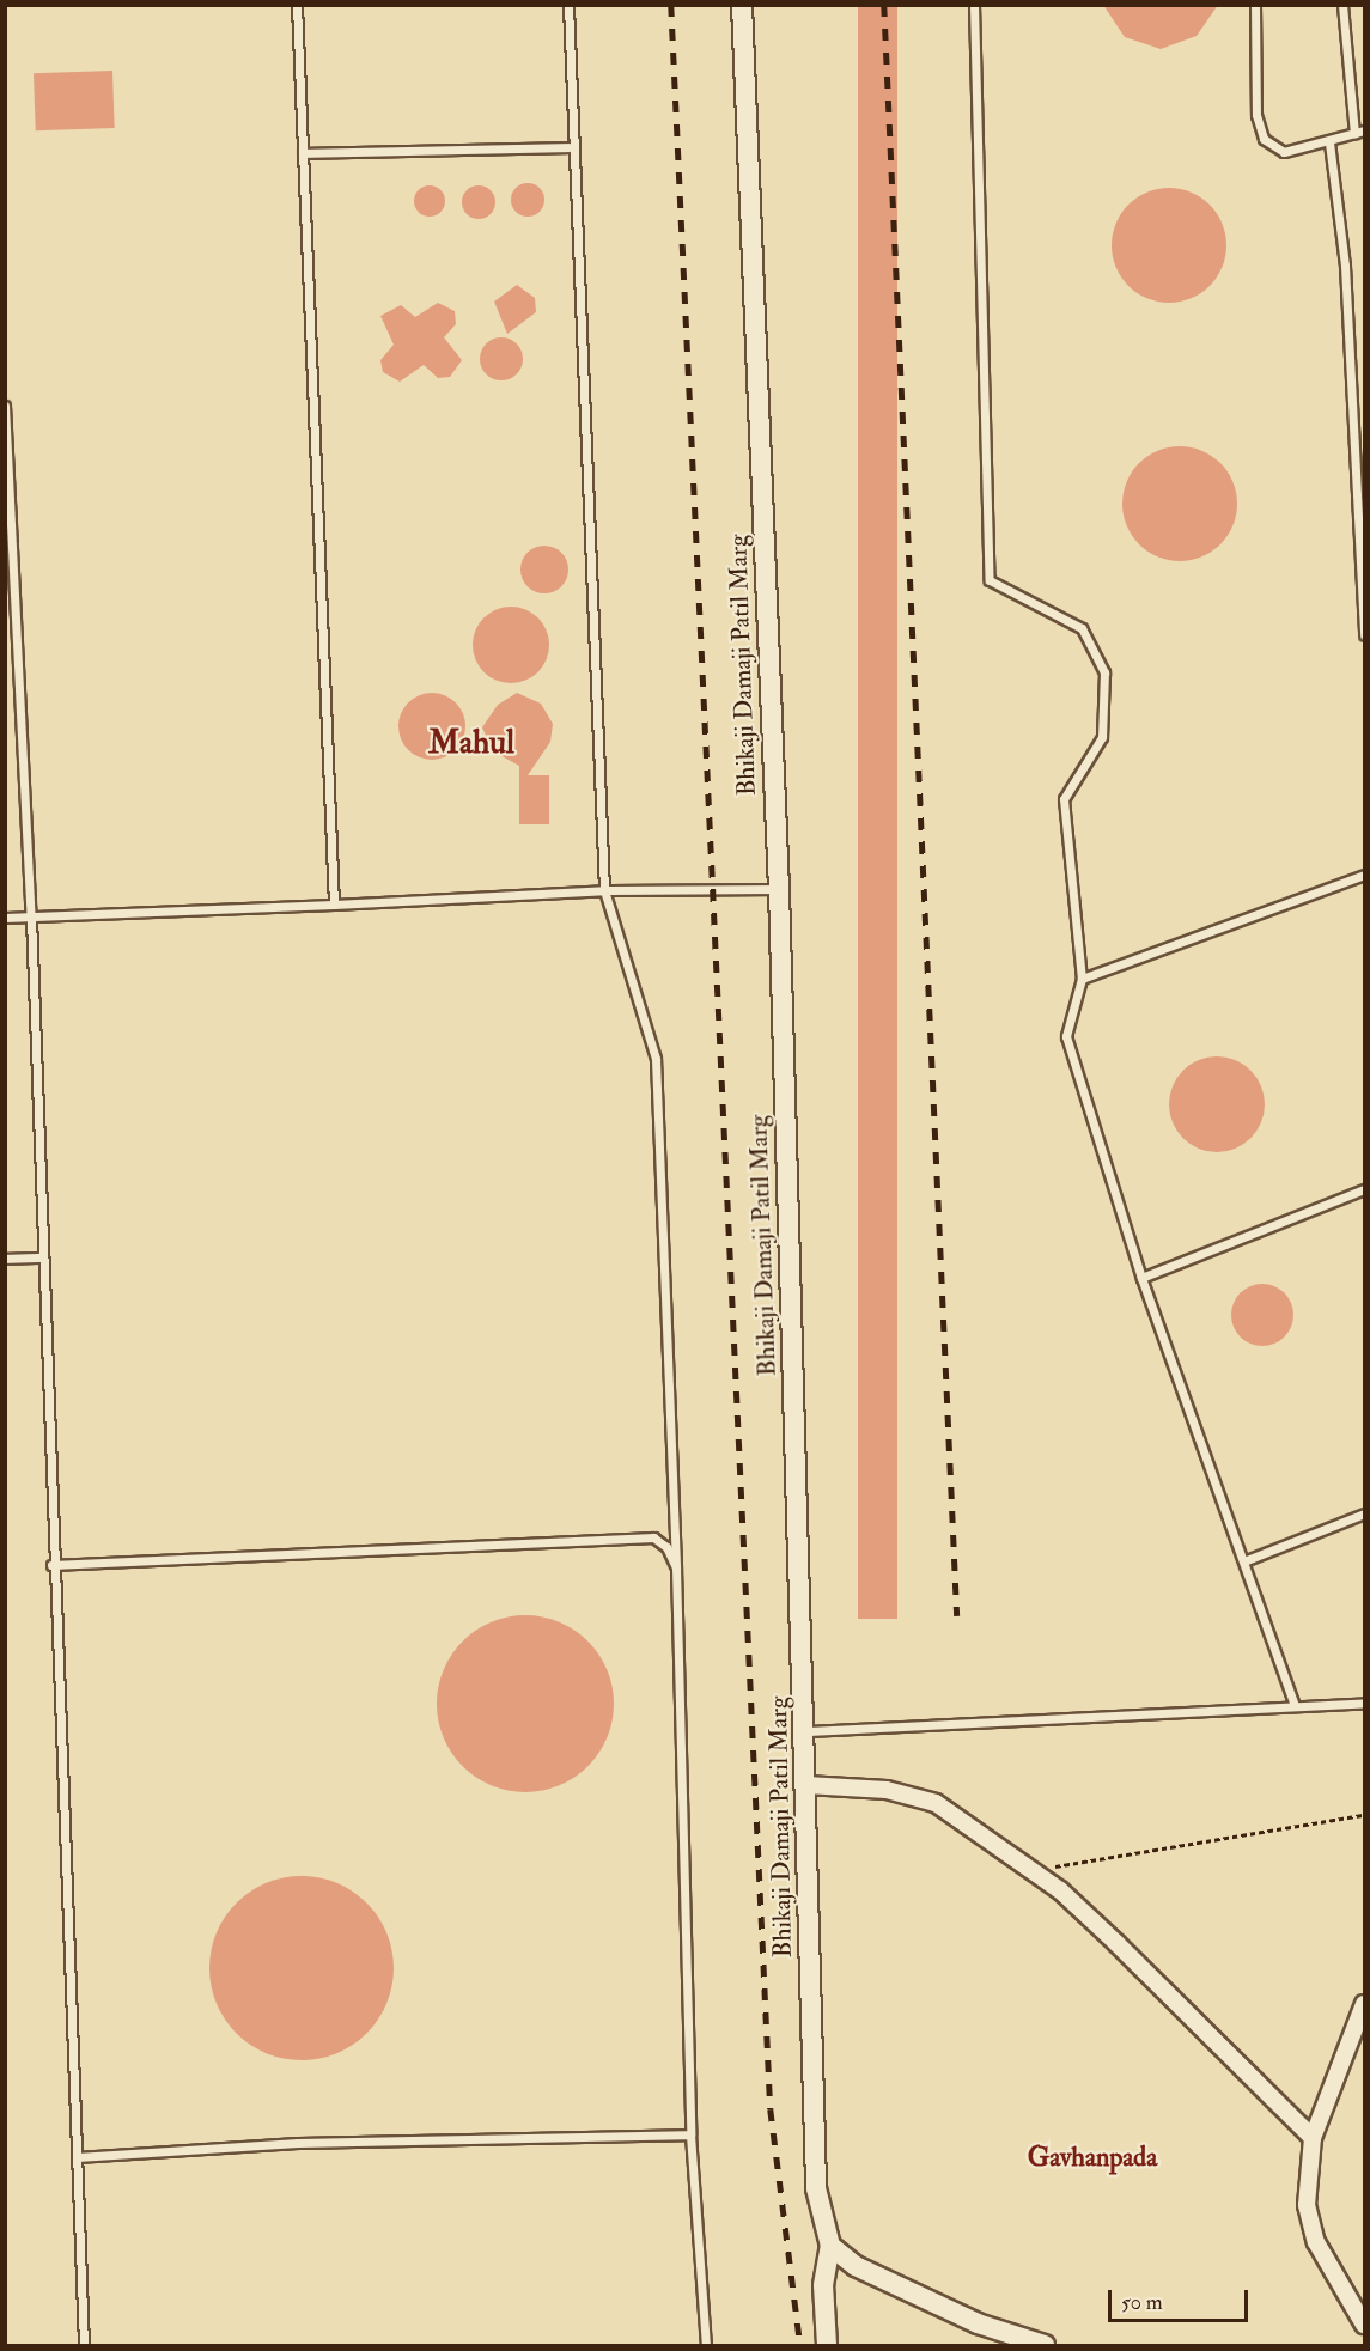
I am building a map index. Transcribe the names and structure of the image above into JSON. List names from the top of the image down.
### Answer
{
  "streets": {
    "street": ["Bhikaji Damaji Patil Marg"]
  },
  "districts": ["Mahul", "Gavhanpada"],
  "scale_bar": "50 m"
}
